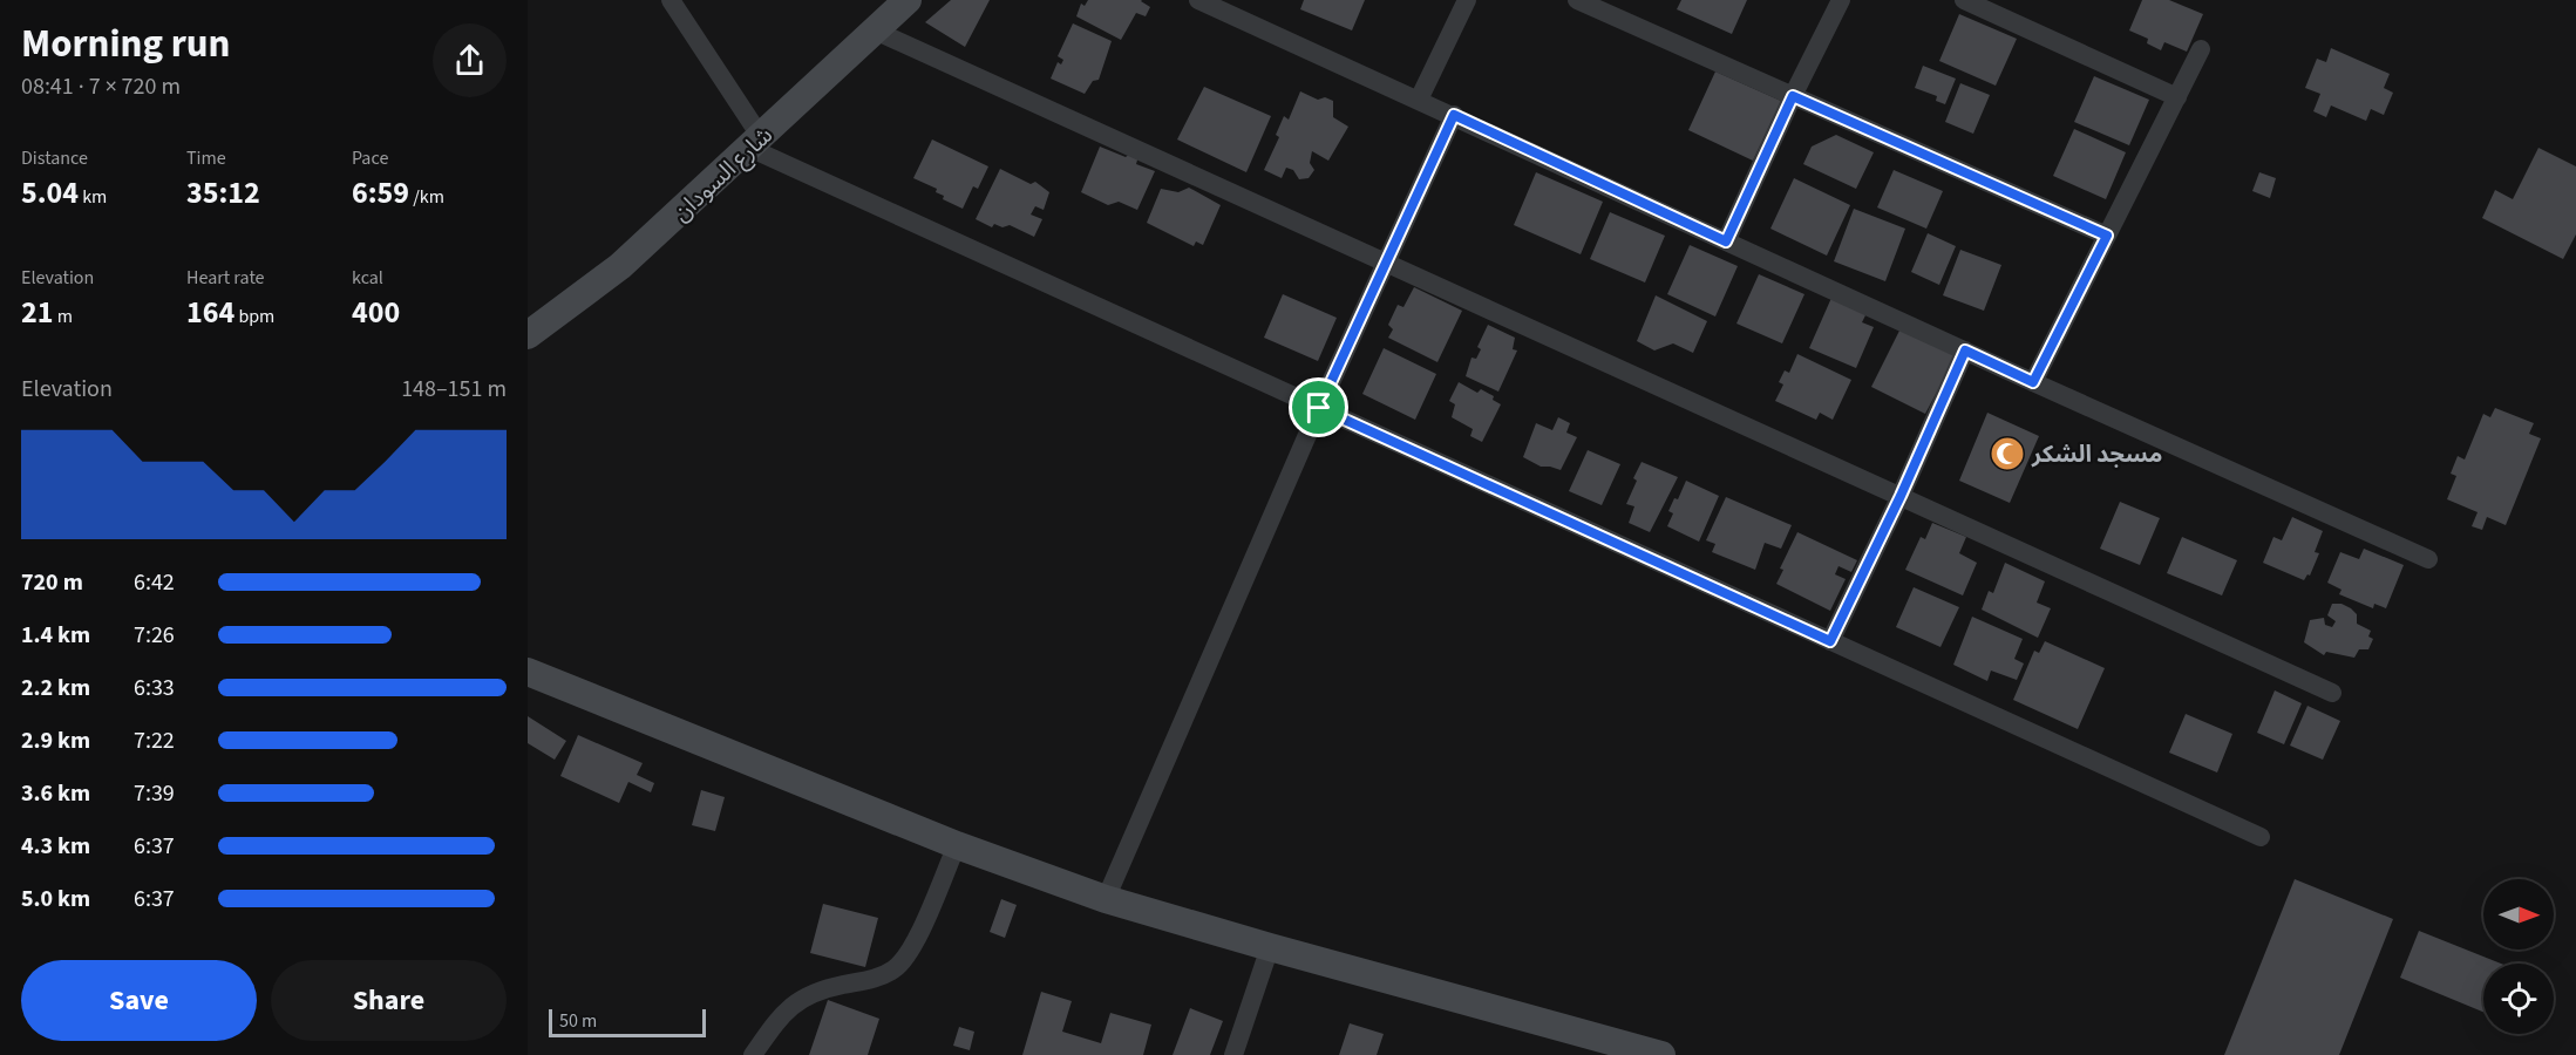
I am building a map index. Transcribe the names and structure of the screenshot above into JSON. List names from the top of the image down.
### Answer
{
  "streets": {
    "street": ["شارع السودان"]
  },
  "places": {
    "mosque": ["مسجد الشكر"]
  },
  "scale_bar": "50 m",
  "north": "right",
  "page": {
    "heading": ["Morning run", "08:41 · 7 × 720 m"],
    "stats": [
      ["Distance", "5.04 km"],
      ["Time", "35:12"],
      ["Pace", "6:59 /km"],
      ["Elevation", "21 m"],
      ["Heart rate", "164 bpm"],
      ["kcal", "400"]
    ],
    "chart": ["Elevation", "148–151 m"],
    "list": [
      {
        "name": "720 m",
        "note": "6:42"
      },
      {
        "name": "1.4 km",
        "note": "7:26"
      },
      {
        "name": "2.2 km",
        "note": "6:33"
      },
      {
        "name": "2.9 km",
        "note": "7:22"
      },
      {
        "name": "3.6 km",
        "note": "7:39"
      },
      {
        "name": "4.3 km",
        "note": "6:37"
      },
      {
        "name": "5.0 km",
        "note": "6:37"
      }
    ],
    "buttons": ["Save", "Share"],
    "scale": "50 m"
  }
}
